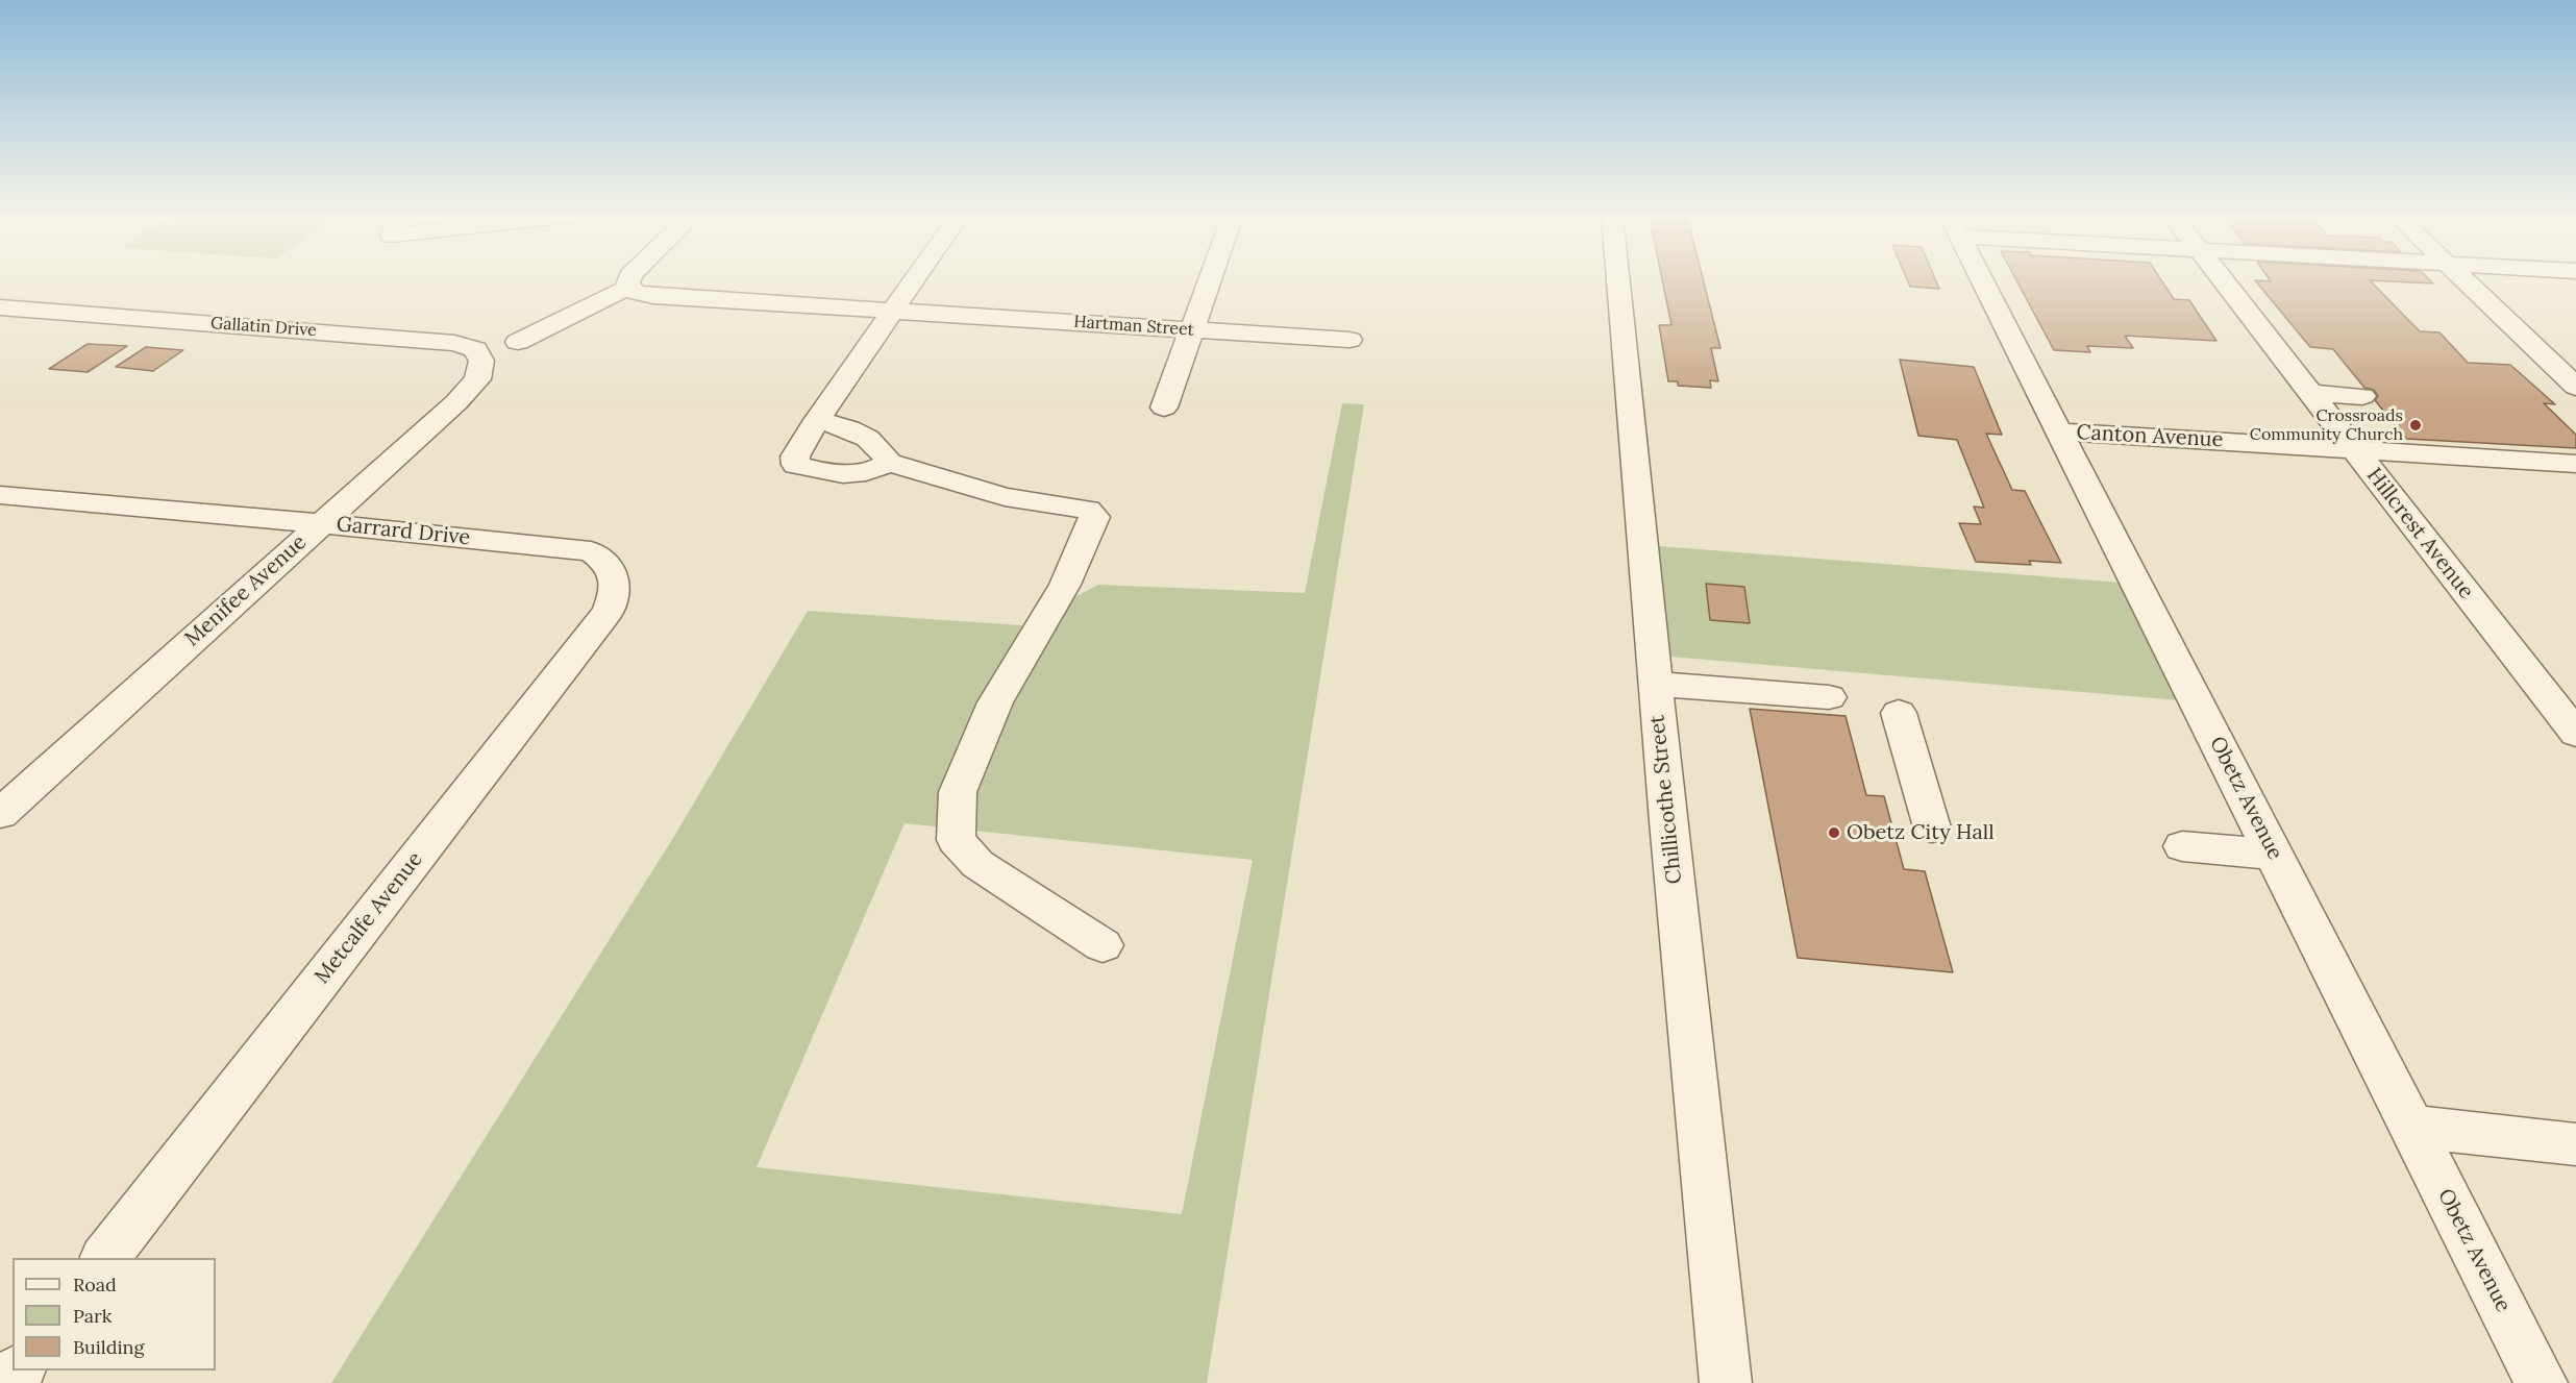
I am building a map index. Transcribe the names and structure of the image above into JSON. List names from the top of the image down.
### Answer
{
  "streets": {
    "street": [
      "Hartman Street",
      "Gallatin Drive",
      "Canton Avenue",
      "Garrard Drive",
      "Hillcrest Avenue",
      "Menifee Avenue",
      "Obetz Avenue",
      "Chillicothe Street",
      "Metcalfe Avenue"
    ]
  },
  "crossings": [
    ["Gallatin Drive", "Menifee Avenue"],
    ["Canton Avenue", "Hillcrest Avenue"],
    ["Canton Avenue", "Obetz Avenue"],
    ["Garrard Drive", "Menifee Avenue"],
    ["Garrard Drive", "Metcalfe Avenue"]
  ],
  "places": ["Crossroads Community Church", "Obetz City Hall"],
  "legend": ["Road", "Park", "Building"]
}
